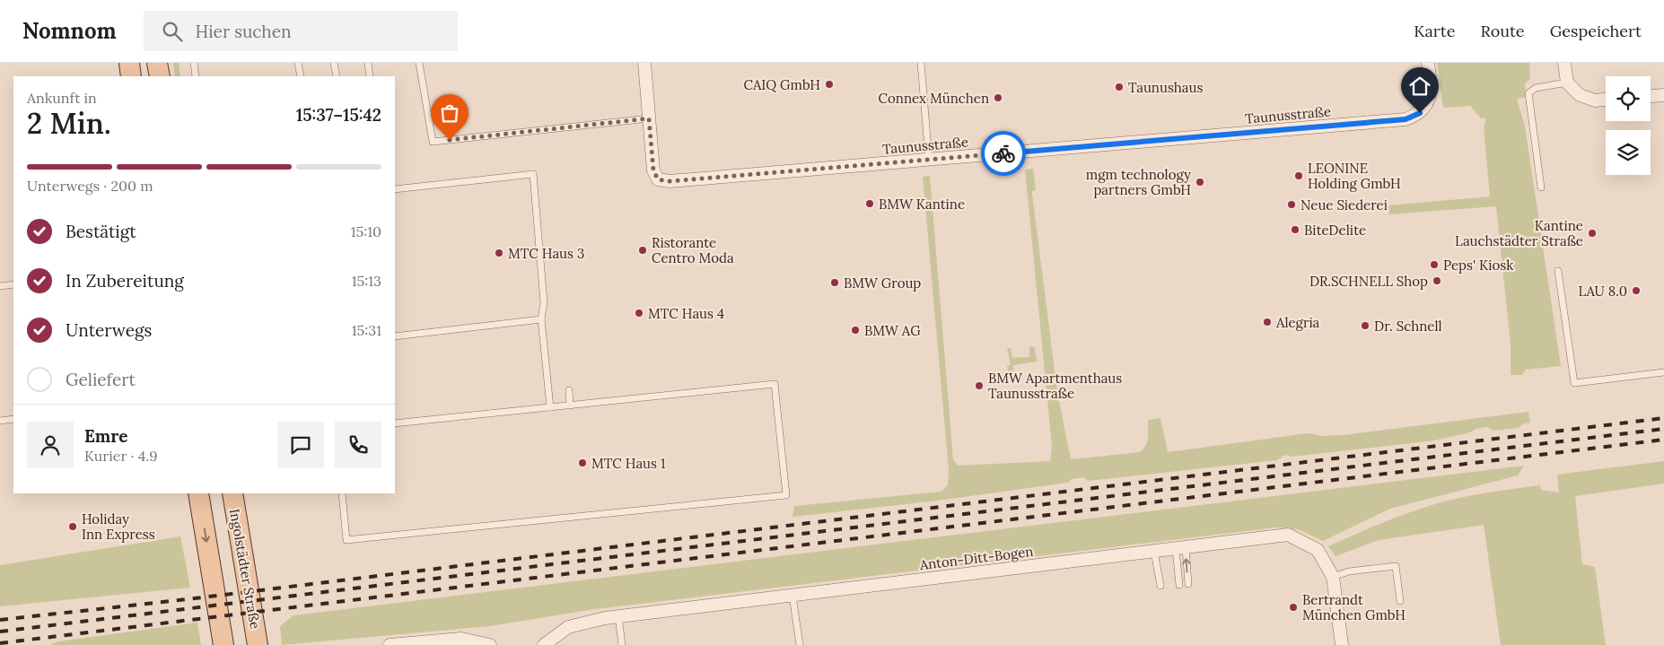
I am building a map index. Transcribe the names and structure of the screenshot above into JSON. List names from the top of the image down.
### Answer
{
  "streets": {
    "main road": ["Ingolstädter Straße"],
    "street": ["Taunusstraße", "Anton-Ditt-Bogen"]
  },
  "places": [
    "CAIQ GmbH",
    "Taunushaus",
    "Connex München",
    "LEONINE Holding GmbH",
    "mgm technology partners GmbH",
    "BMW Kantine",
    "Neue Siederei",
    "BiteDelite",
    "Kantine Lauchstädter Straße",
    "Ristorante Centro Moda",
    "MTC Haus 3",
    "Peps' Kiosk",
    "DR.SCHNELL Shop",
    "BMW Group",
    "LAU 8.0",
    "MTC Haus 4",
    "Alegria",
    "Dr. Schnell",
    "BMW AG",
    "BMW Apartmenthaus Taunusstraße",
    "MTC Haus 1",
    "Holiday Inn Express",
    "Bertrandt München GmbH"
  ],
  "page": {
    "header": "Nomnom",
    "search": "Hier suchen",
    "nav": ["Karte", "Route", "Gespeichert"],
    "heading": ["2 Min.", "Ankunft in", "15:37–15:42"],
    "panel": ["Emre", "Kurier · 4.9"],
    "bar": "Unterwegs · 200 m",
    "list": [
      ["Bestätigt", "15:10"],
      ["In Zubereitung", "15:13"],
      ["Unterwegs", "15:31"],
      "Geliefert"
    ]
  }
}
